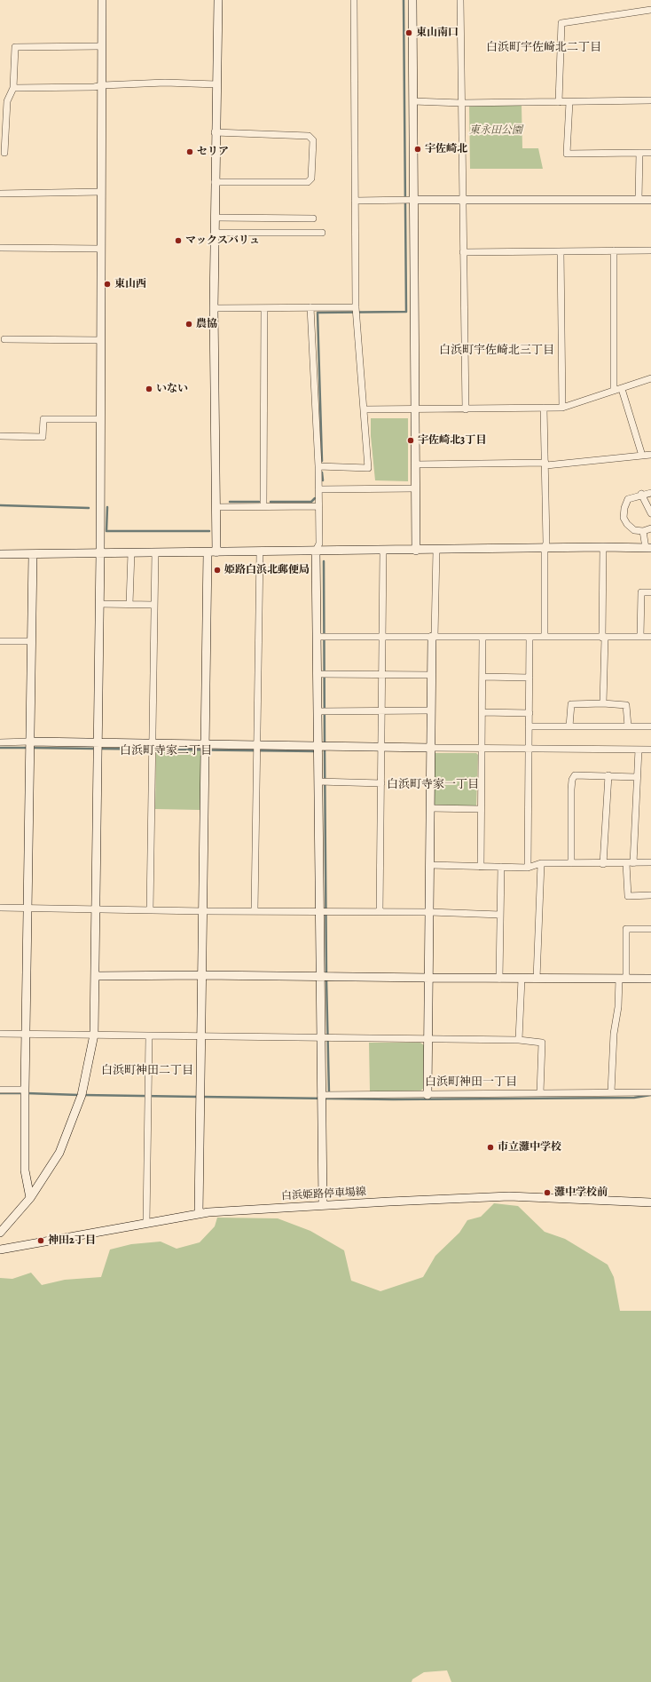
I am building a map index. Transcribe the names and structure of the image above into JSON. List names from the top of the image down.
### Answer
{
  "streets": {
    "street": ["白浜姫路停車場線"]
  },
  "districts": [
    "白浜町宇佐崎北二丁目",
    "白浜町宇佐崎北三丁目",
    "白浜町寺家二丁目",
    "白浜町寺家一丁目",
    "白浜町神田二丁目",
    "白浜町神田一丁目"
  ],
  "parks": ["東永田公園"],
  "places": [
    "東山南口",
    "宇佐崎北",
    "セリア",
    "マックスバリュ",
    "東山西",
    "農協",
    "いない",
    "宇佐崎北3丁目",
    "姫路白浜北郵便局",
    "市立灘中学校",
    "灘中学校前",
    "神田2丁目"
  ]
}
